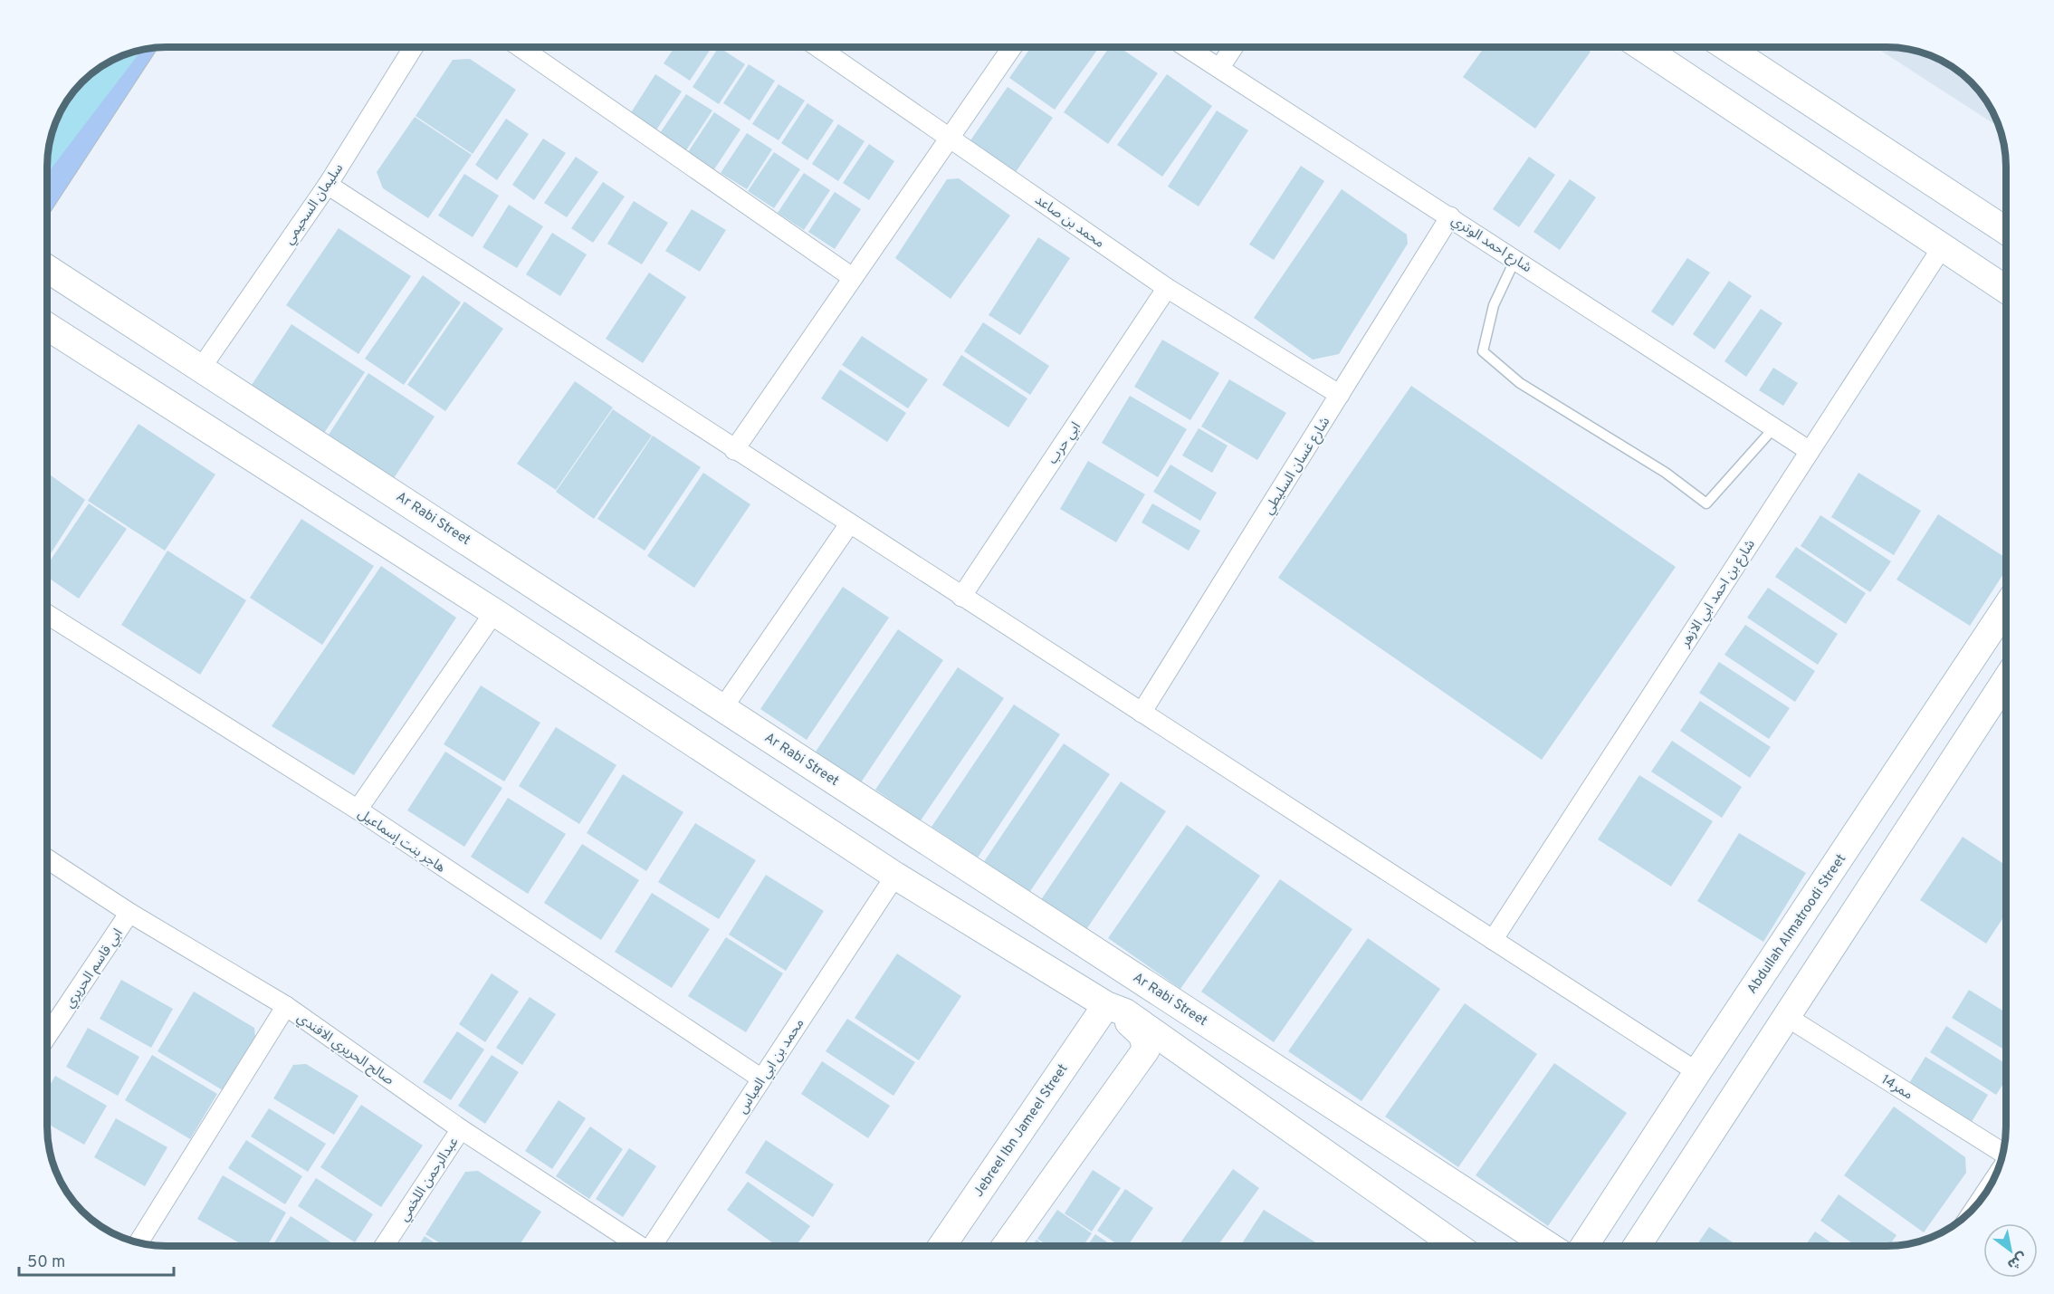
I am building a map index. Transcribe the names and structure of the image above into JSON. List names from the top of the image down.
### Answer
{
  "streets": {
    "street": [
      "سليمان السحيمي",
      "محمد بن صاعد",
      "شارع احمد الوتري",
      "ابي حرب",
      "شارع غسان السليطي",
      "Ar Rabi Street",
      "شارع بن احمد ابي الازهر",
      "هاجر بنت إسماعيل",
      "Abdullah Almatroodi Street",
      "ابي قاسم الحريري",
      "صالح الحريري الافندي",
      "محمد بن ابي العباس",
      "ممر14",
      "Jebreel Ibn Jameel Street",
      "عبدالرحمن اللخمي"
    ]
  },
  "crossings": [
    ["سليمان السحيمي", "Ar Rabi Street"],
    ["محمد بن صاعد", "ابي حرب"],
    ["محمد بن صاعد", "شارع غسان السليطي"],
    ["شارع احمد الوتري", "شارع غسان السليطي"],
    ["شارع احمد الوتري", "شارع بن احمد ابي الازهر"],
    ["هاجر بنت إسماعيل", "محمد بن ابي العباس"],
    ["ابي قاسم الحريري", "صالح الحريري الافندي"],
    ["صالح الحريري الافندي", "عبدالرحمن اللخمي"]
  ],
  "scale_bar": "50 m",
  "north": "bottom right"
}
